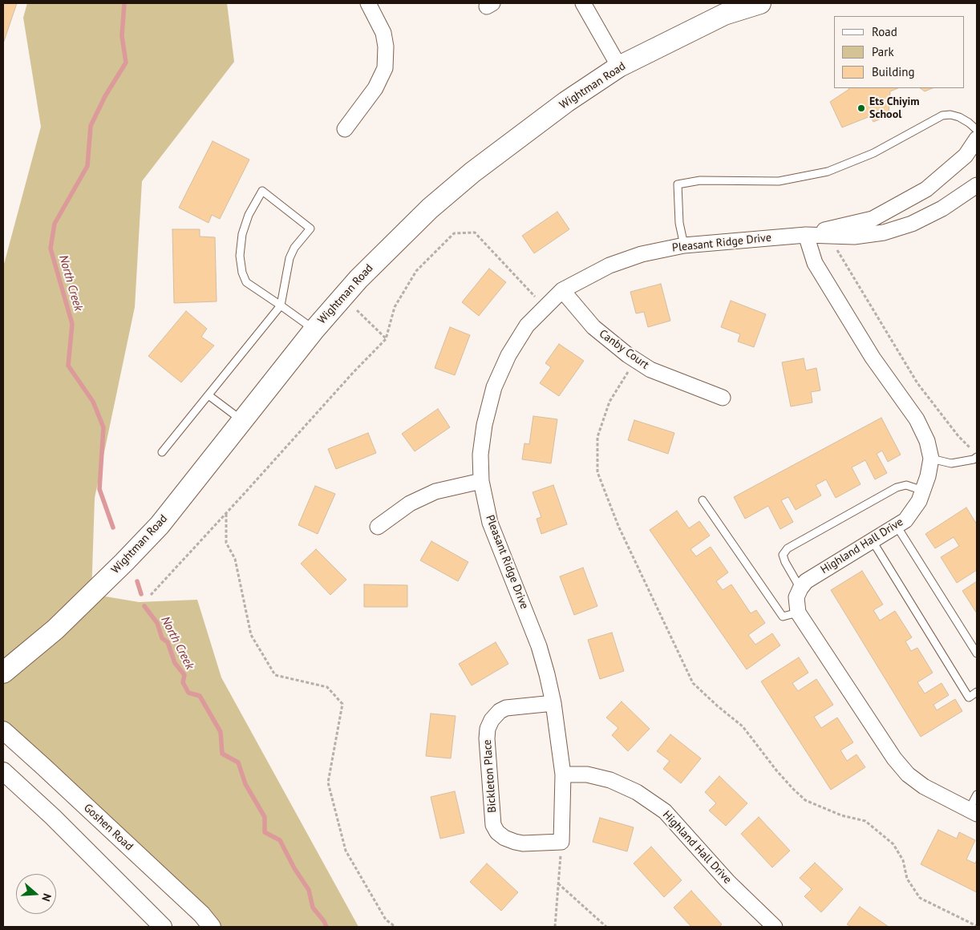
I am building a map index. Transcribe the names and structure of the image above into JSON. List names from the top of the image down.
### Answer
{
  "streets": {
    "main road": ["Wightman Road"],
    "street": [
      "Pleasant Ridge Drive",
      "Canby Court",
      "Highland Hall Drive",
      "Bickleton Place",
      "Goshen Road"
    ]
  },
  "crossings": [
    ["Pleasant Ridge Drive", "Canby Court"],
    ["Pleasant Ridge Drive", "Highland Hall Drive"],
    ["Pleasant Ridge Drive", "Bickleton Place"]
  ],
  "water": ["North Creek"],
  "places": ["Ets Chiyim School"],
  "legend": ["Road", "Park", "Building"],
  "north": "right"
}
